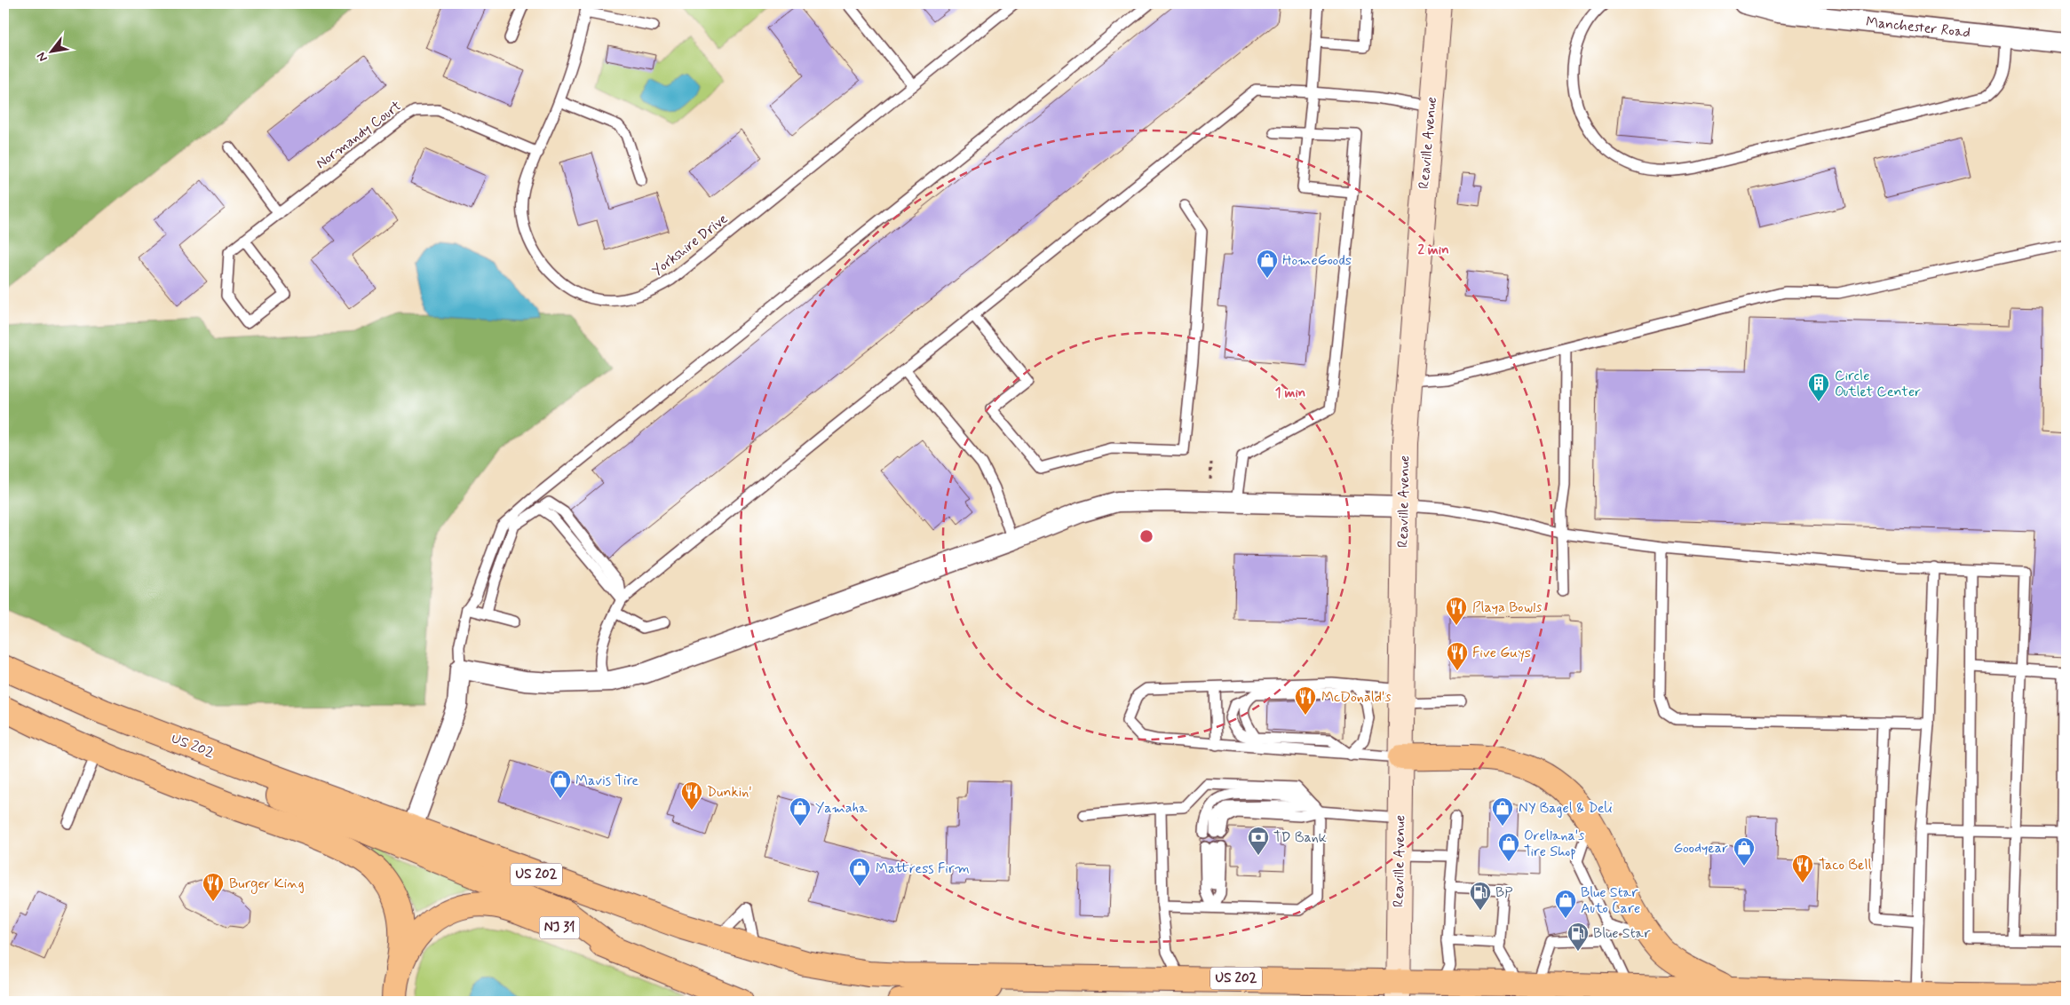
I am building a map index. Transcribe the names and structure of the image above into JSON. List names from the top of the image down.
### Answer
{
  "streets": {
    "highway": ["US 202", "NJ 31"],
    "street": ["Manchester Road", "Reaville Avenue"],
    "lane": ["Normandy Court", "Yorkshire Drive"]
  },
  "crossings": [
    ["Normandy Court", "Yorkshire Drive"],
    ["Reaville Avenue", "US 202"]
  ],
  "places": {
    "shop": [
      "HomeGoods",
      "Mavis Tire",
      "Yamaha",
      "NY Bagel & Deli",
      "Orellana's Tire Shop",
      "Goodyear",
      "Mattress Firm",
      "Blue Star Auto Care"
    ],
    "building": ["Circle Outlet Center"],
    "restaurant": [
      "Playa Bowls",
      "Five Guys",
      "McDonald's",
      "Dunkin'",
      "Taco Bell",
      "Burger King"
    ],
    "bank": ["TD Bank"],
    "fuel station": ["BP", "Blue Star"]
  },
  "north": "bottom left",
  "rings": ["2 min", "1 min"]
}
